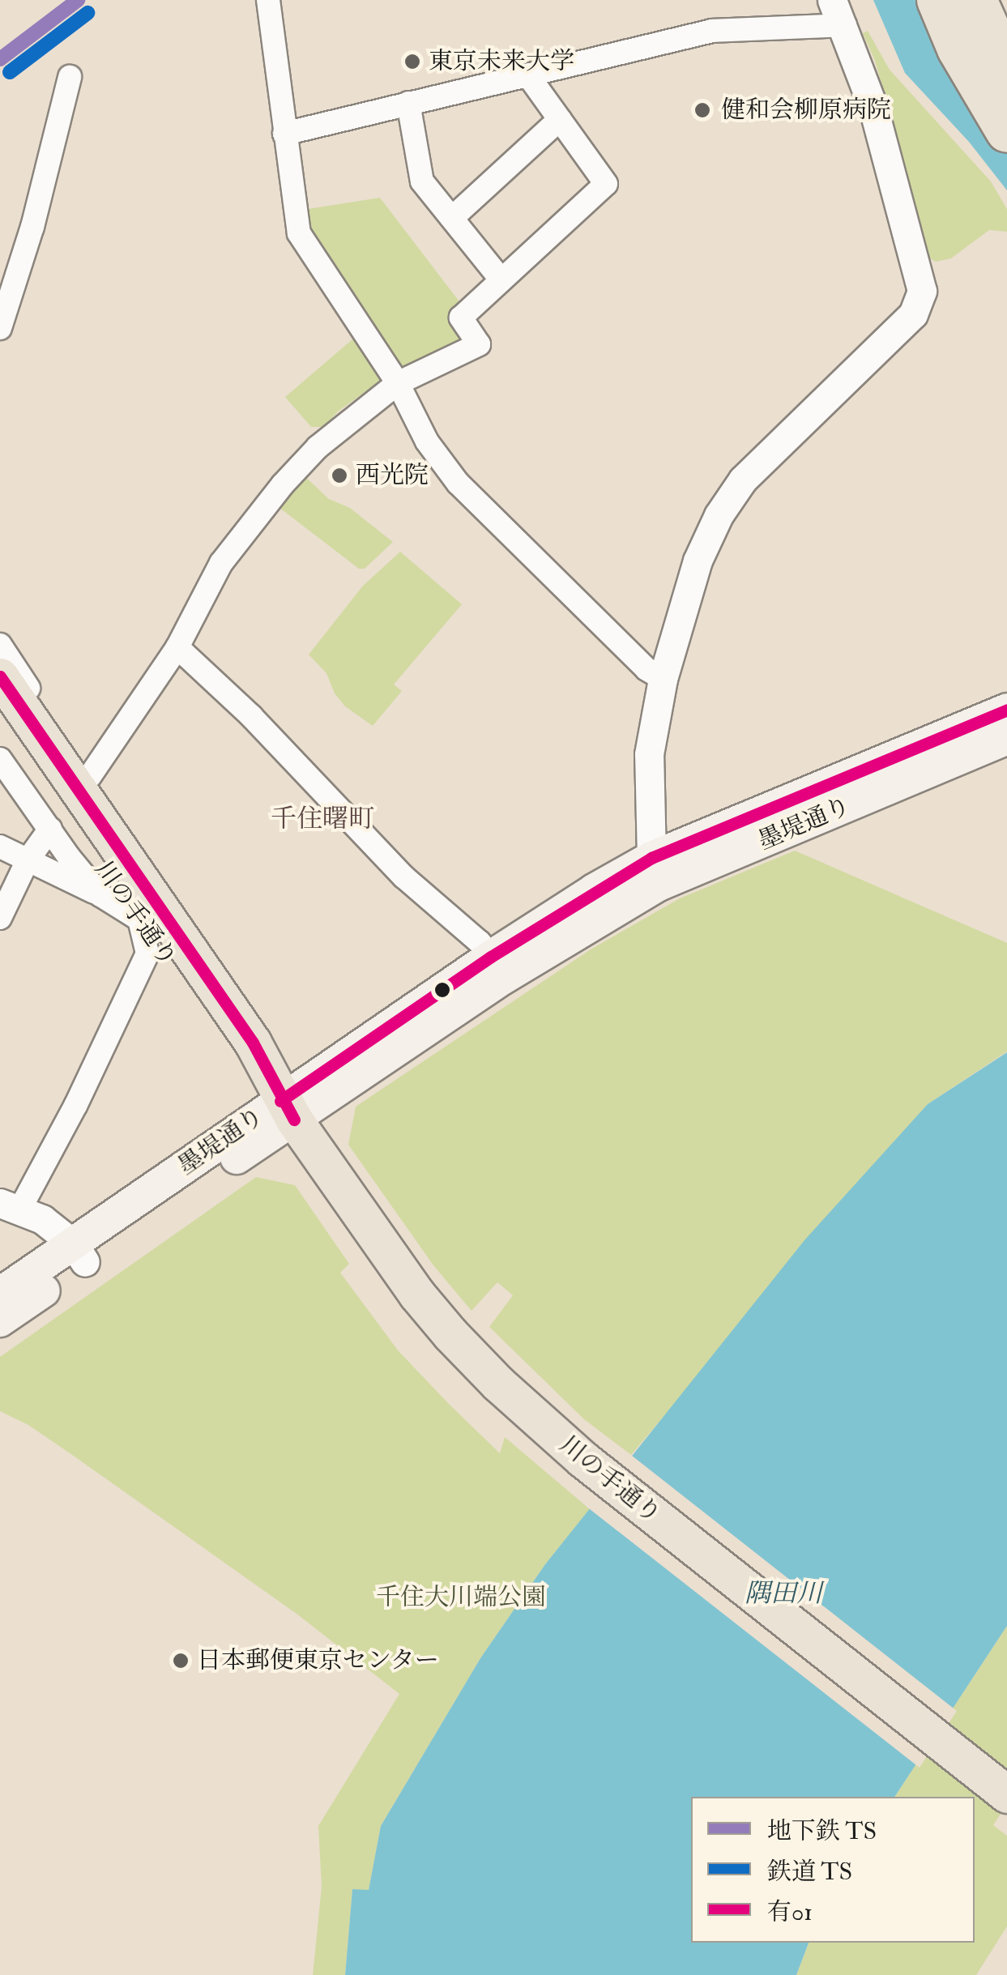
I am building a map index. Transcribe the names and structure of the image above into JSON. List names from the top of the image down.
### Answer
{
  "streets": {
    "main road": ["墨堤通り", "川の手通り"]
  },
  "crossings": [
    ["墨堤通り", "川の手通り"]
  ],
  "districts": ["千住曙町"],
  "water": ["隅田川"],
  "parks": ["千住大川端公園"],
  "places": [
    "東京未来大学",
    "健和会柳原病院",
    "西光院",
    "日本郵便東京センター"
  ],
  "lines": ["metro line TS", "rail line TS", "transit line 有01"],
  "legend": ["地下鉄 TS", "鉄道 TS", "有01"]
}
